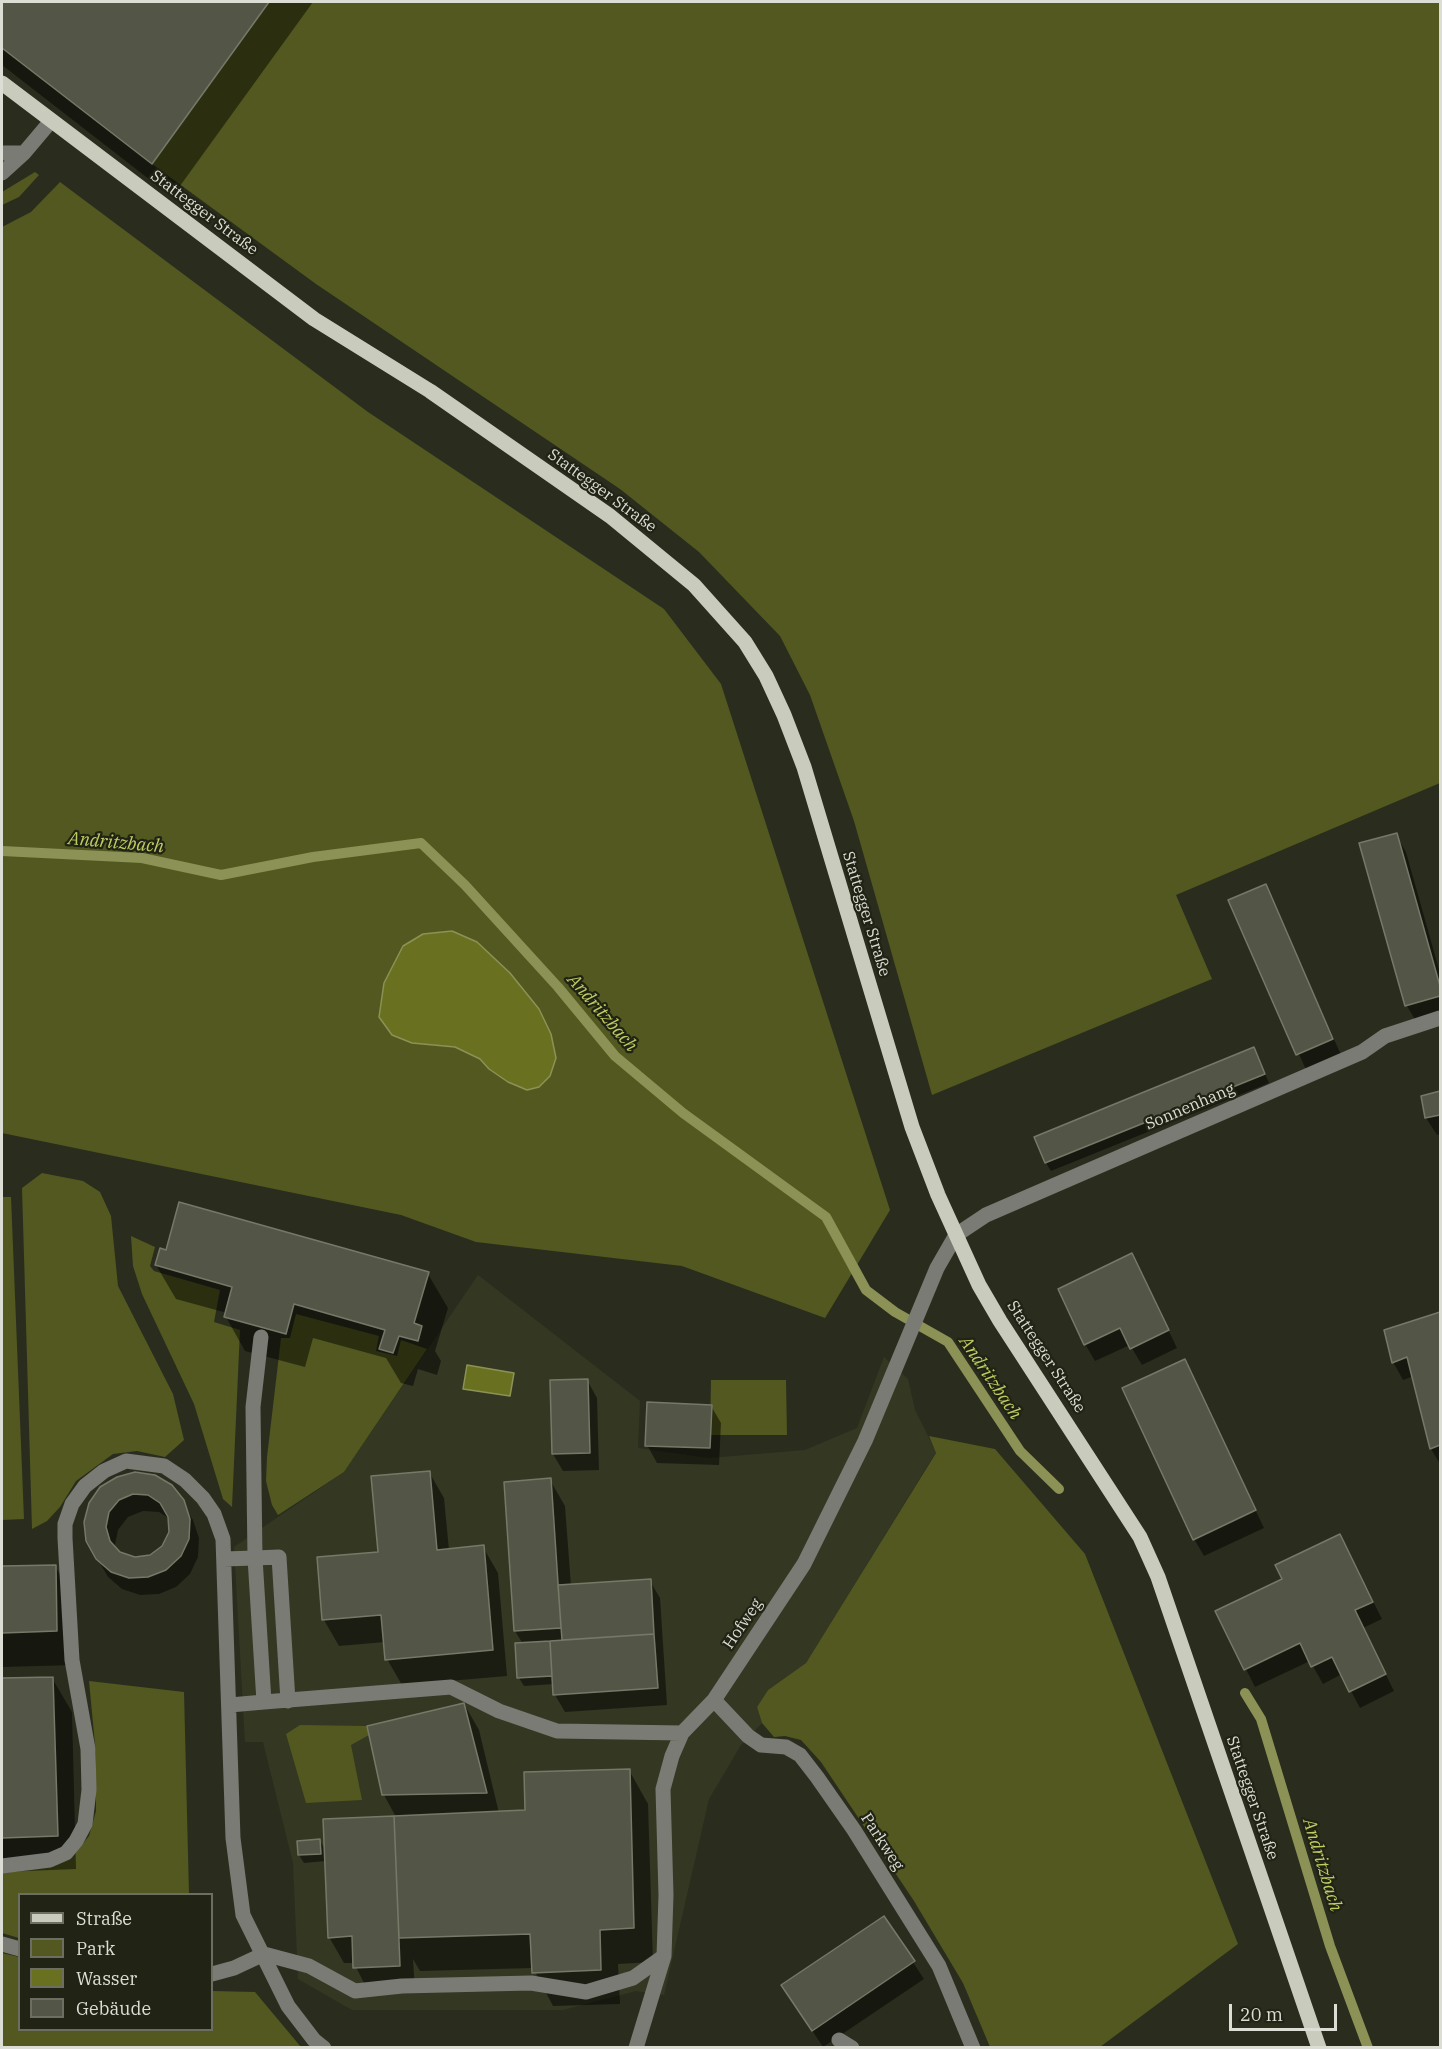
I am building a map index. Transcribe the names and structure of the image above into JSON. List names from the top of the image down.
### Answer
{
  "streets": {
    "main road": ["Stattegger Straße"],
    "street": ["Sonnenhang", "Hofweg", "Parkweg"]
  },
  "crossings": [
    ["Stattegger Straße", "Sonnenhang"],
    ["Stattegger Straße", "Hofweg"],
    ["Sonnenhang", "Hofweg"],
    ["Hofweg", "Parkweg"]
  ],
  "water": ["Andritzbach"],
  "legend": [
    "Straße",
    "Park",
    "Wasser",
    "Gebäude"
  ],
  "scale_bar": "20 m"
}
